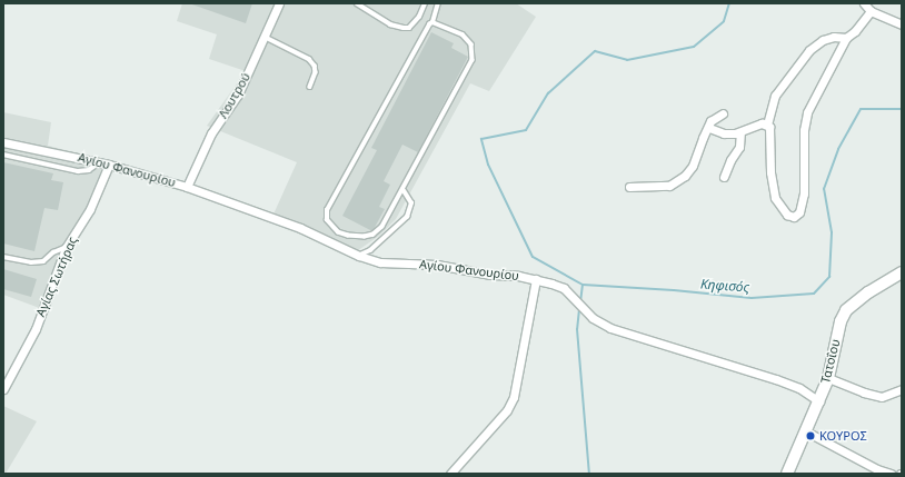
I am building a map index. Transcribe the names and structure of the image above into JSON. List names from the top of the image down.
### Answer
{
  "streets": {
    "main road": ["Τατοΐου"],
    "street": ["Λουτρού", "Αγίου Φανουρίου", "Αγίας Σωτήρας"]
  },
  "crossings": [
    ["Λουτρού", "Αγίου Φανουρίου"],
    ["Αγίου Φανουρίου", "Αγίας Σωτήρας"],
    ["Αγίου Φανουρίου", "Τατοΐου"]
  ],
  "water": ["Κηφισός"],
  "places": ["ΚΟΥΡΟΣ"]
}
